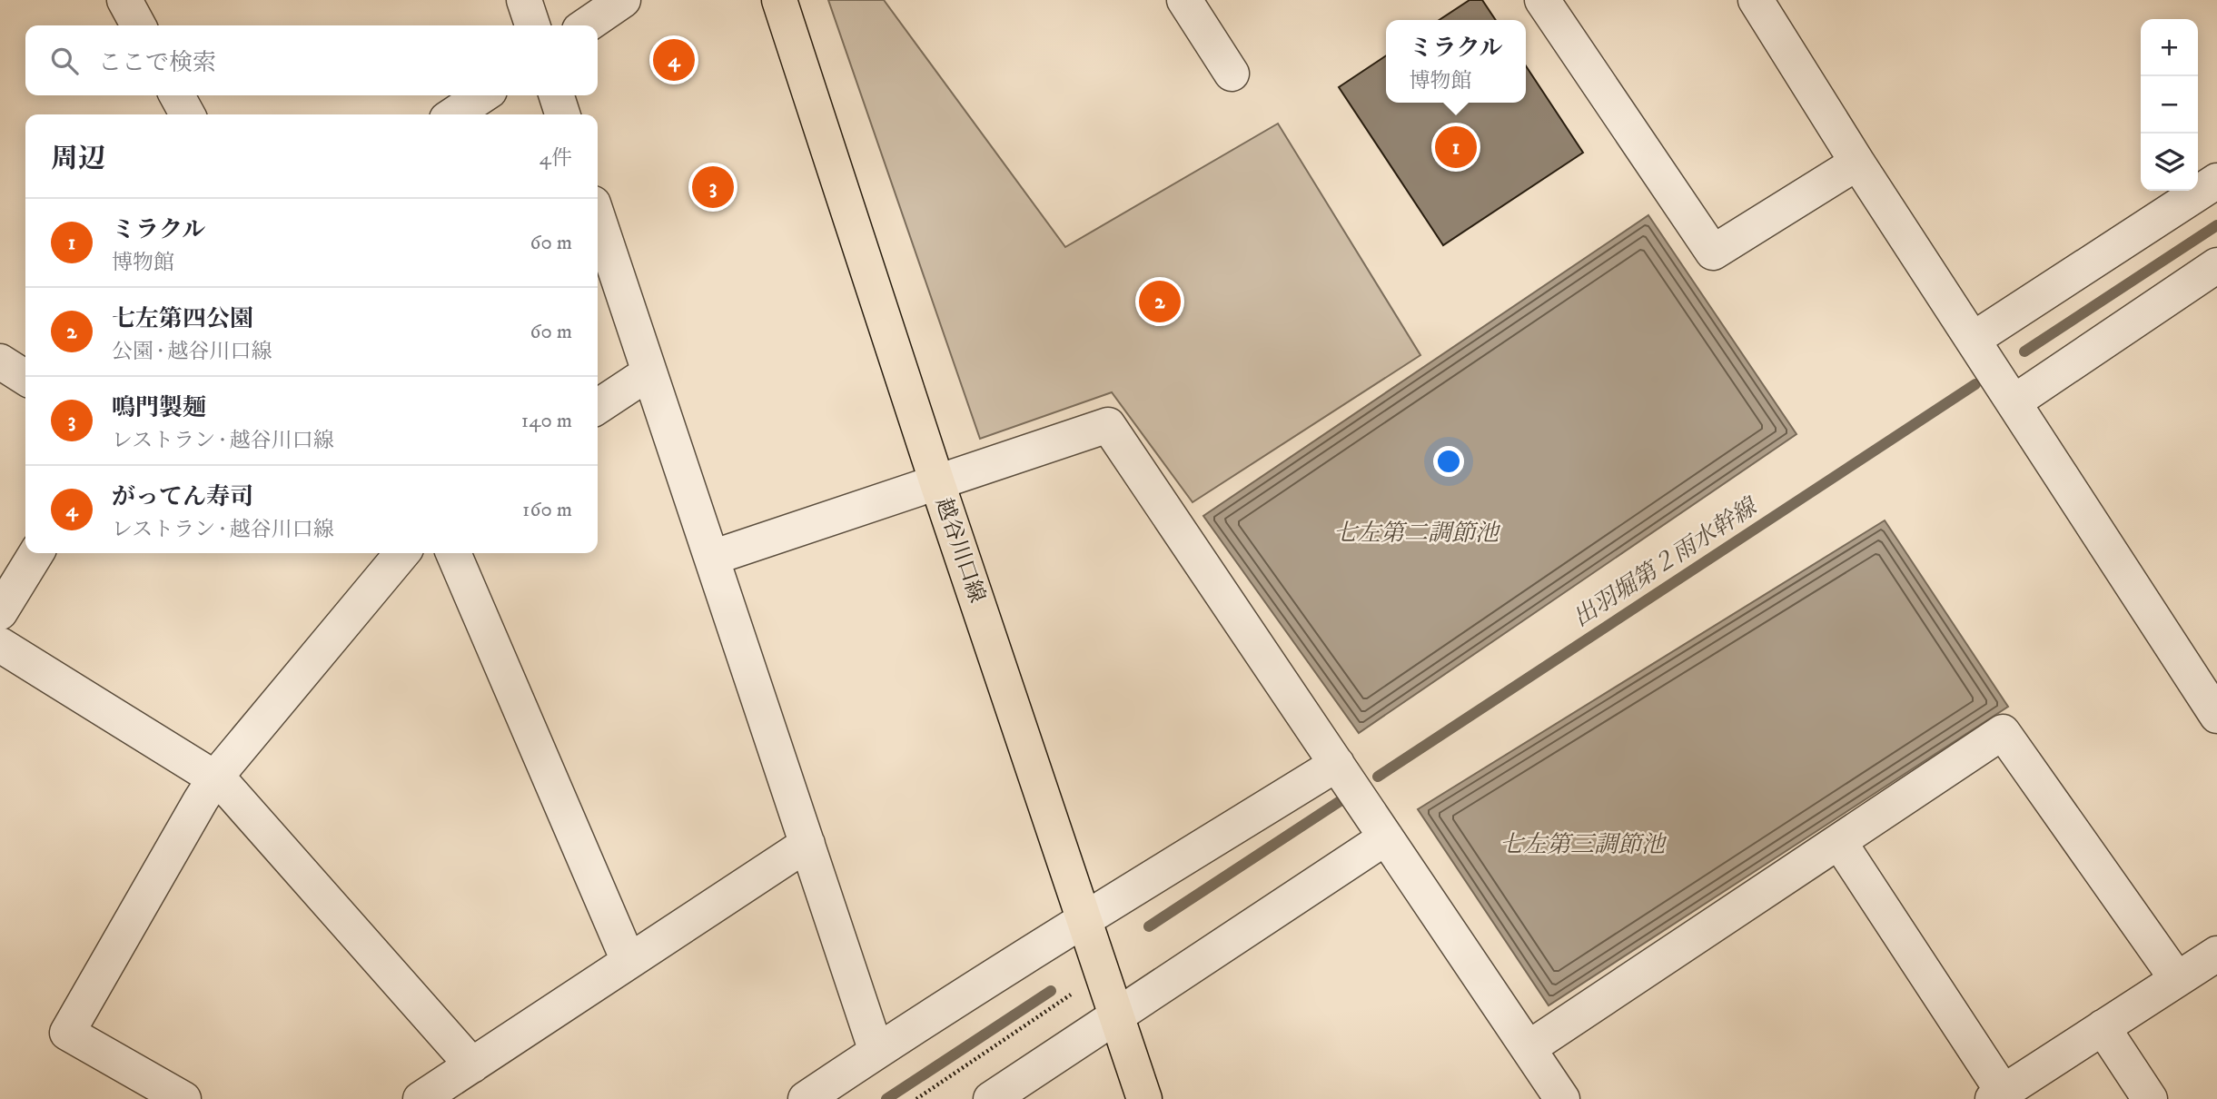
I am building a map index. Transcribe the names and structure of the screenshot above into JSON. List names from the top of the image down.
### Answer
{
  "streets": {
    "main road": ["越谷川口線"]
  },
  "water": ["七左第二調節池", "出羽堀第２雨水幹線", "七左第三調節池"],
  "page": {
    "map_buttons": ["+", "−"],
    "popup": ["ミラクル", "博物館"],
    "search": "ここで検索",
    "pins": [
      "4",
      "1",
      "3",
      "2"
    ],
    "heading": ["周辺", "4件"],
    "list": [
      {
        "mark": "1",
        "name": "ミラクル",
        "note": "博物館",
        "value": "60 m"
      },
      {
        "mark": "2",
        "name": "七左第四公園",
        "note": "公園 · 越谷川口線",
        "value": "60 m"
      },
      {
        "mark": "3",
        "name": "鳴門製麺",
        "note": "レストラン · 越谷川口線",
        "value": "140 m"
      },
      {
        "mark": "4",
        "name": "がってん寿司",
        "note": "レストラン · 越谷川口線",
        "value": "160 m"
      }
    ]
  }
}
